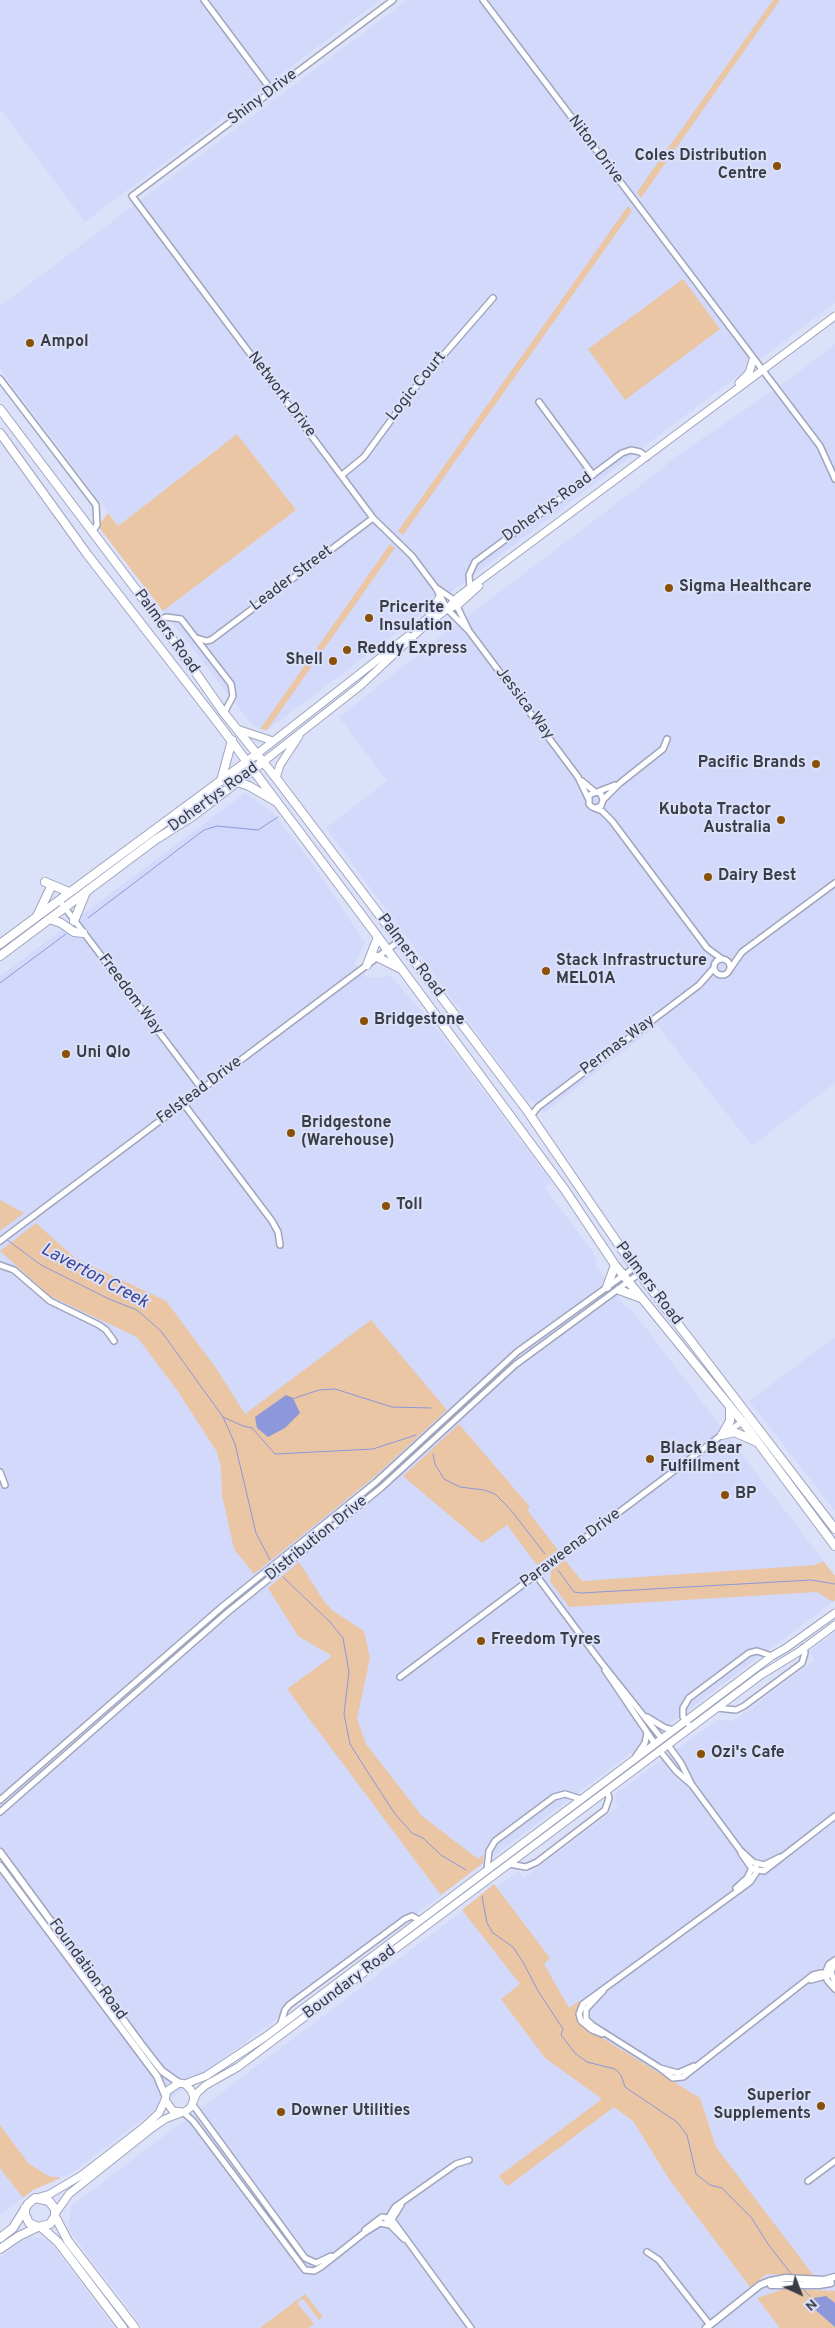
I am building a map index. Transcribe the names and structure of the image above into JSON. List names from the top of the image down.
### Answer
{
  "streets": {
    "main road": ["Dohertys Road", "Palmers Road", "Boundary Road"],
    "street": [
      "Shiny Drive",
      "Niton Drive",
      "Logic Court",
      "Network Drive",
      "Leader Street",
      "Jessica Way",
      "Freedom Way",
      "Permas Way",
      "Felstead Drive",
      "Distribution Drive",
      "Paraweena Drive",
      "Foundation Road"
    ]
  },
  "crossings": [
    ["Shiny Drive", "Network Drive"],
    ["Niton Drive", "Dohertys Road"],
    ["Logic Court", "Network Drive"],
    ["Network Drive", "Dohertys Road"],
    ["Network Drive", "Leader Street"],
    ["Network Drive", "Jessica Way"],
    ["Dohertys Road", "Palmers Road"],
    ["Dohertys Road", "Jessica Way"],
    ["Dohertys Road", "Freedom Way"],
    ["Palmers Road", "Permas Way"],
    ["Palmers Road", "Felstead Drive"],
    ["Palmers Road", "Distribution Drive"],
    ["Palmers Road", "Paraweena Drive"],
    ["Freedom Way", "Felstead Drive"],
    ["Foundation Road", "Boundary Road"]
  ],
  "water": ["Laverton Creek"],
  "places": [
    "Coles Distribution Centre",
    "Ampol",
    "Sigma Healthcare",
    "Pricerite Insulation",
    "Reddy Express",
    "Shell",
    "Pacific Brands",
    "Kubota Tractor Australia",
    "Dairy Best",
    "Stack Infrastructure MEL01A",
    "Bridgestone",
    "Uni Qlo",
    "Bridgestone (Warehouse)",
    "Toll",
    "Black Bear Fulfillment",
    "BP",
    "Freedom Tyres",
    "Ozi's Cafe",
    "Superior Supplements",
    "Downer Utilities"
  ],
  "north": "bottom right"
}
